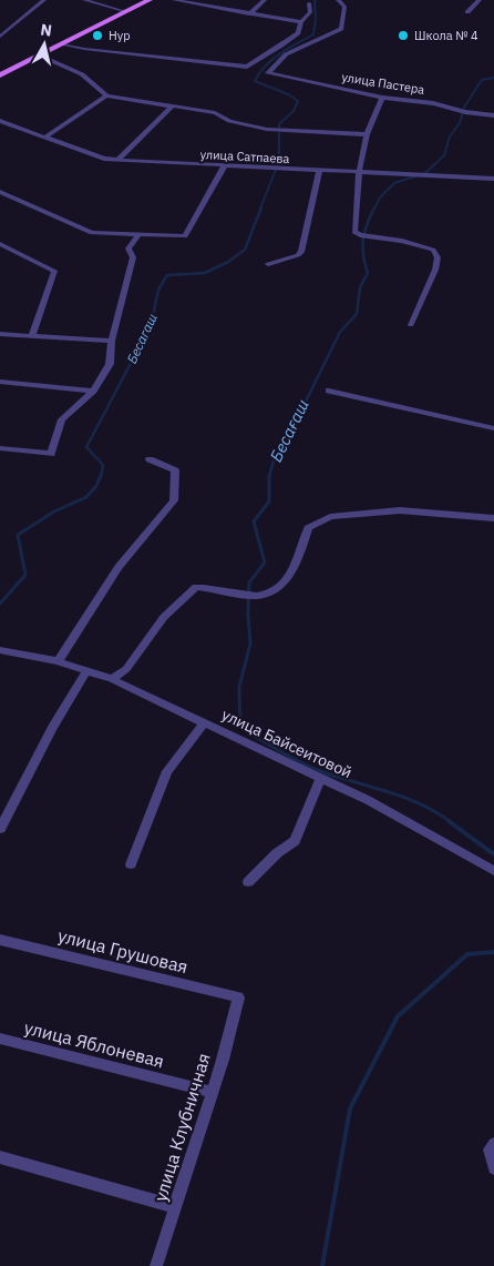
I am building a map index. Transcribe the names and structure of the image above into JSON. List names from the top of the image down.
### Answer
{
  "streets": {
    "street": [
      "улица Пастера",
      "улица Сатпаева",
      "улица Байсеитовой",
      "улица Грушовая",
      "улица Яблоневая",
      "улица Клубничная"
    ]
  },
  "crossings": [
    ["улица Грушовая", "улица Клубничная"],
    ["улица Яблоневая", "улица Клубничная"]
  ],
  "water": ["Бесагаш", "Бесағаш"],
  "places": ["Hyp", "Школа № 4"],
  "north": "top"
}
